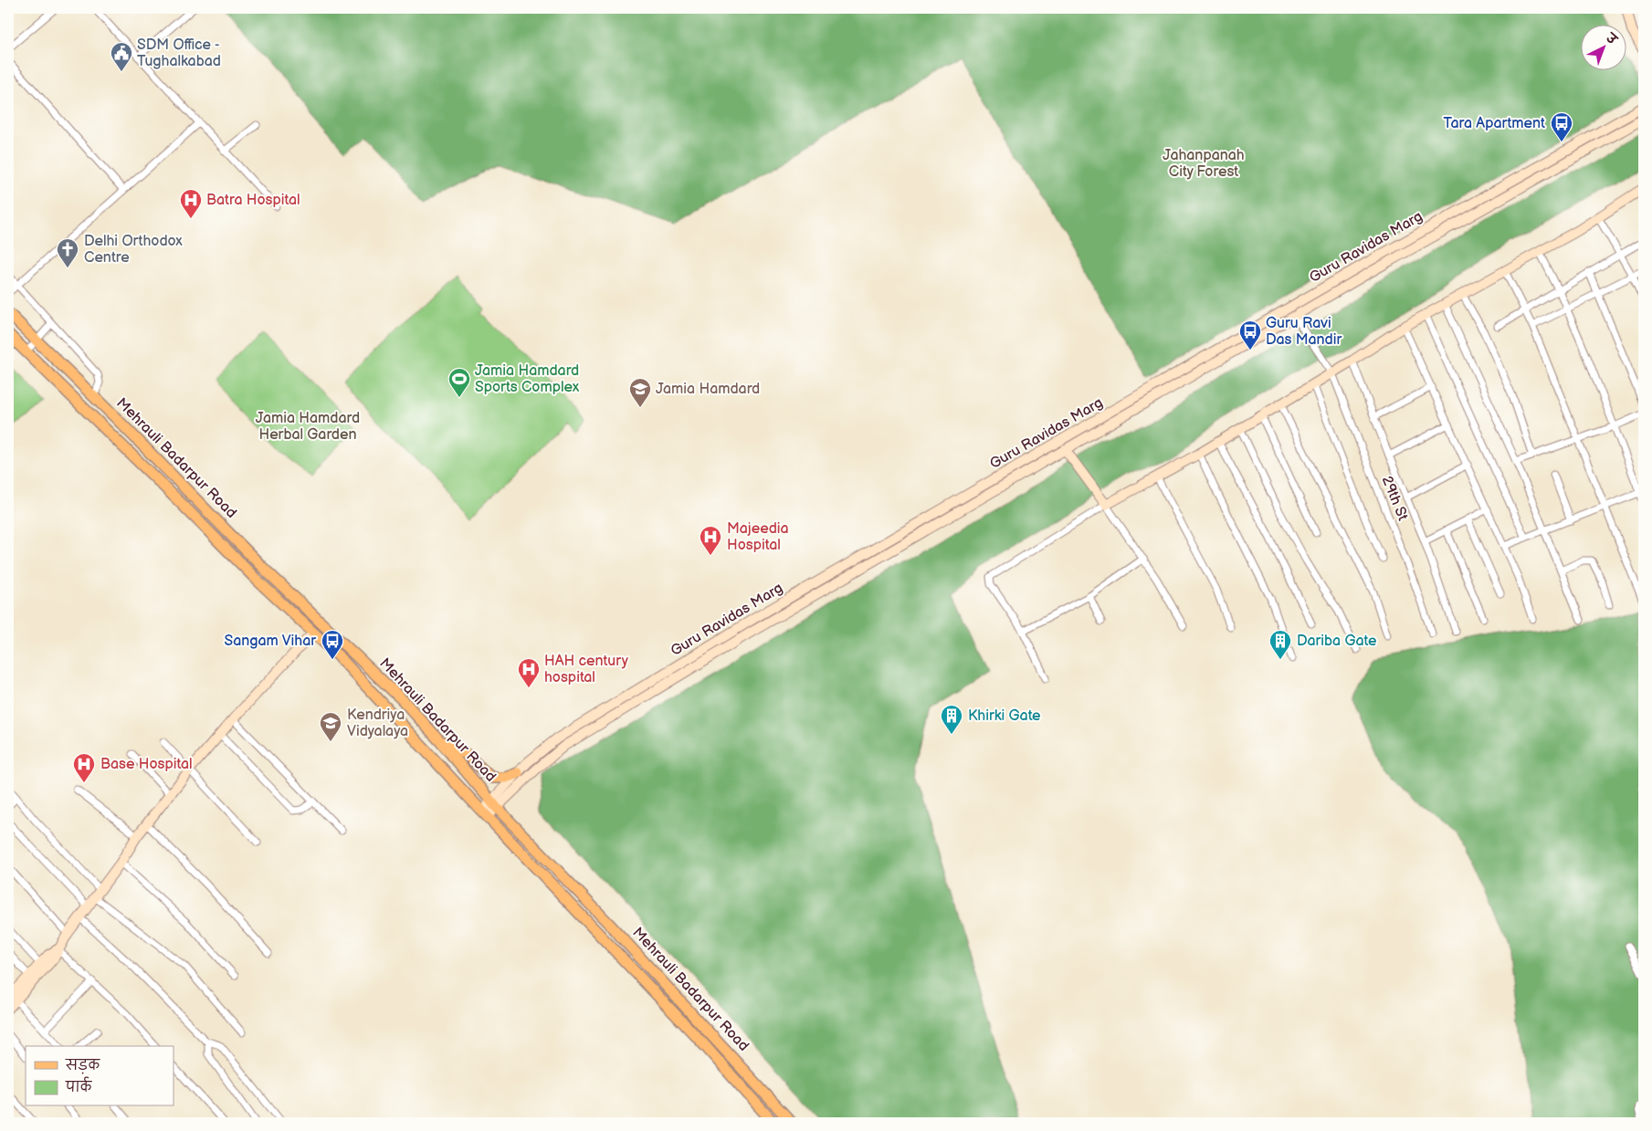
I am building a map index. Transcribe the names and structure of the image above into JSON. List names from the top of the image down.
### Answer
{
  "streets": {
    "main road": ["Guru Ravidas Marg", "Mehrauli Badarpur Road"],
    "street": ["29th St"]
  },
  "crossings": [
    ["Guru Ravidas Marg", "Mehrauli Badarpur Road"],
    ["Guru Ravidas Marg", "29th St"]
  ],
  "parks": ["Jahanpanah City Forest", "Jamia Hamdard Herbal Garden"],
  "places": {
    "public building": ["SDM Office - Tughalkabad"],
    "bus stop": ["Tara Apartment", "Guru Ravi Das Mandir", "Sangam Vihar"],
    "hospital": [
      "Batra Hospital",
      "Majeedia Hospital",
      "HAH century hospital",
      "Base Hospital"
    ],
    "church": ["Delhi Orthodox Centre"],
    "sports": ["Jamia Hamdard Sports Complex"],
    "school or university": ["Jamia Hamdard", "Kendriya Vidyalaya"],
    "building": ["Dariba Gate", "Khirki Gate"]
  },
  "legend": ["सड़क", "पार्क"],
  "north": "top right"
}
